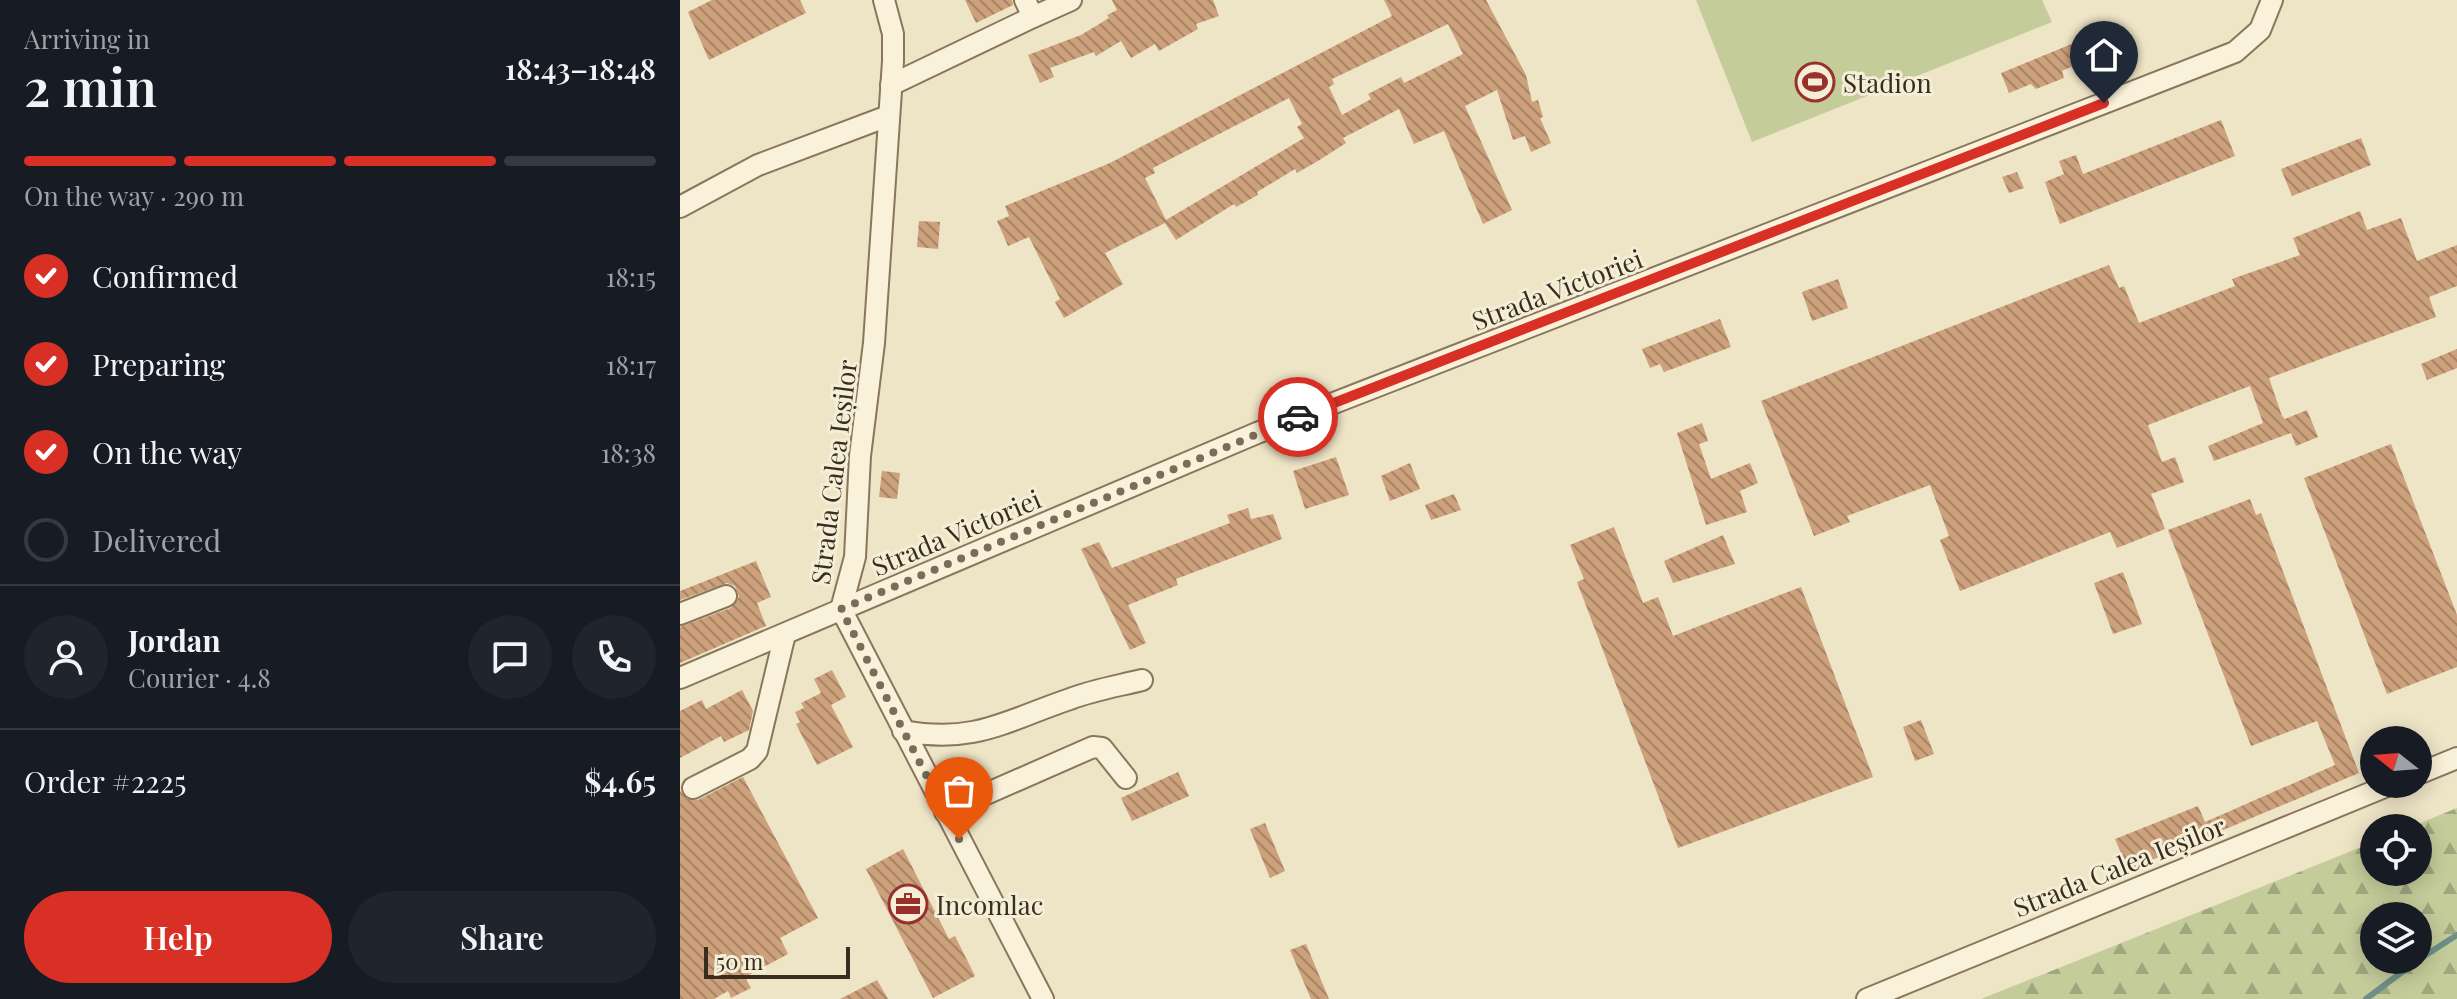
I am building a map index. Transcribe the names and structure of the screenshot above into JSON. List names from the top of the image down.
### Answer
{
  "streets": {
    "street": ["Strada Victoriei", "Strada Calea Ieșilor"]
  },
  "crossings": [
    ["Strada Victoriei", "Strada Calea Ieșilor"]
  ],
  "places": {
    "sports": ["Stadion"],
    "office": ["Incomlac"]
  },
  "scale_bar": "50 m",
  "north": "left",
  "page": {
    "heading": ["2 min", "Arriving in", "18:43–18:48"],
    "panel": [
      "Jordan",
      "Courier · 4.8",
      "Order #2225",
      "$4.65"
    ],
    "bar": "On the way · 290 m",
    "list": [
      ["Confirmed", "18:15"],
      ["Preparing", "18:17"],
      ["On the way", "18:38"],
      "Delivered"
    ],
    "buttons": ["Help", "Share"],
    "scale": "50 m"
  }
}
